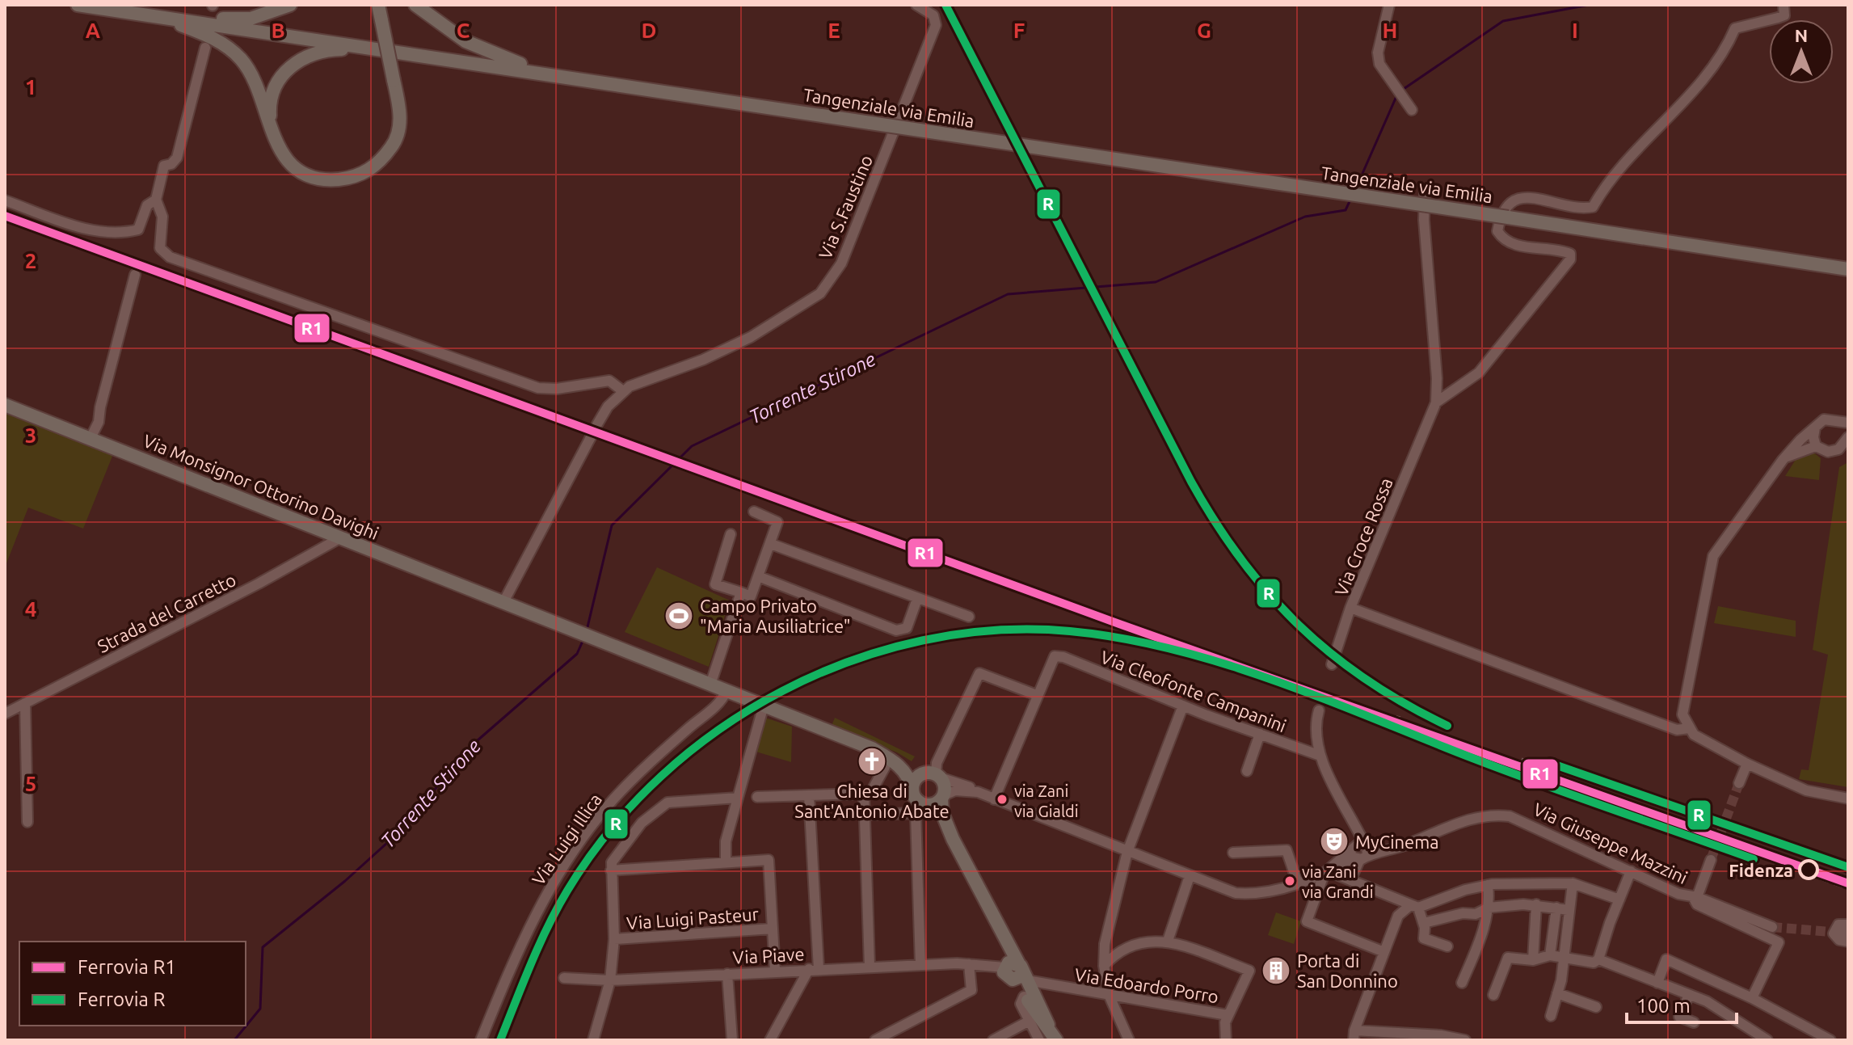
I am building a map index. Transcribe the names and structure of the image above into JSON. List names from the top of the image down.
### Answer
{
  "streets": {
    "main road": ["Tangenziale via Emilia", "Via Monsignor Ottorino Davighi"],
    "street": [
      "Via S.Faustino",
      "Via Croce Rossa",
      "Strada del Carretto",
      "Via Cleofonte Campanini",
      "Via Luigi Illica",
      "Via Giuseppe Mazzini",
      "Via Luigi Pasteur",
      "Via Piave",
      "Via Edoardo Porro"
    ]
  },
  "crossings": [
    ["Via Monsignor Ottorino Davighi", "Strada del Carretto"],
    ["Via Monsignor Ottorino Davighi", "Via Luigi Illica"],
    ["Via Piave", "Via Edoardo Porro"]
  ],
  "water": ["Torrente Stirone"],
  "places": {
    "sports": ["Campo Privato \"Maria Ausiliatrice\""],
    "church": ["Chiesa di Sant'Antonio Abate"],
    "other": ["via Zani via Gialdi", "Fidenza", "via Zani via Grandi"],
    "theatre": ["MyCinema"],
    "building": ["Porta di San Donnino"]
  },
  "lines": ["rail line R", "rail line R1"],
  "legend": ["Ferrovia R1", "Ferrovia R"],
  "scale_bar": "100 m",
  "north": "top",
  "grid": {
    "columns": [
      "A",
      "B",
      "C",
      "D",
      "E",
      "F",
      "G",
      "H",
      "I"
    ],
    "rows": [
      "1",
      "2",
      "3",
      "4",
      "5"
    ]
  }
}
